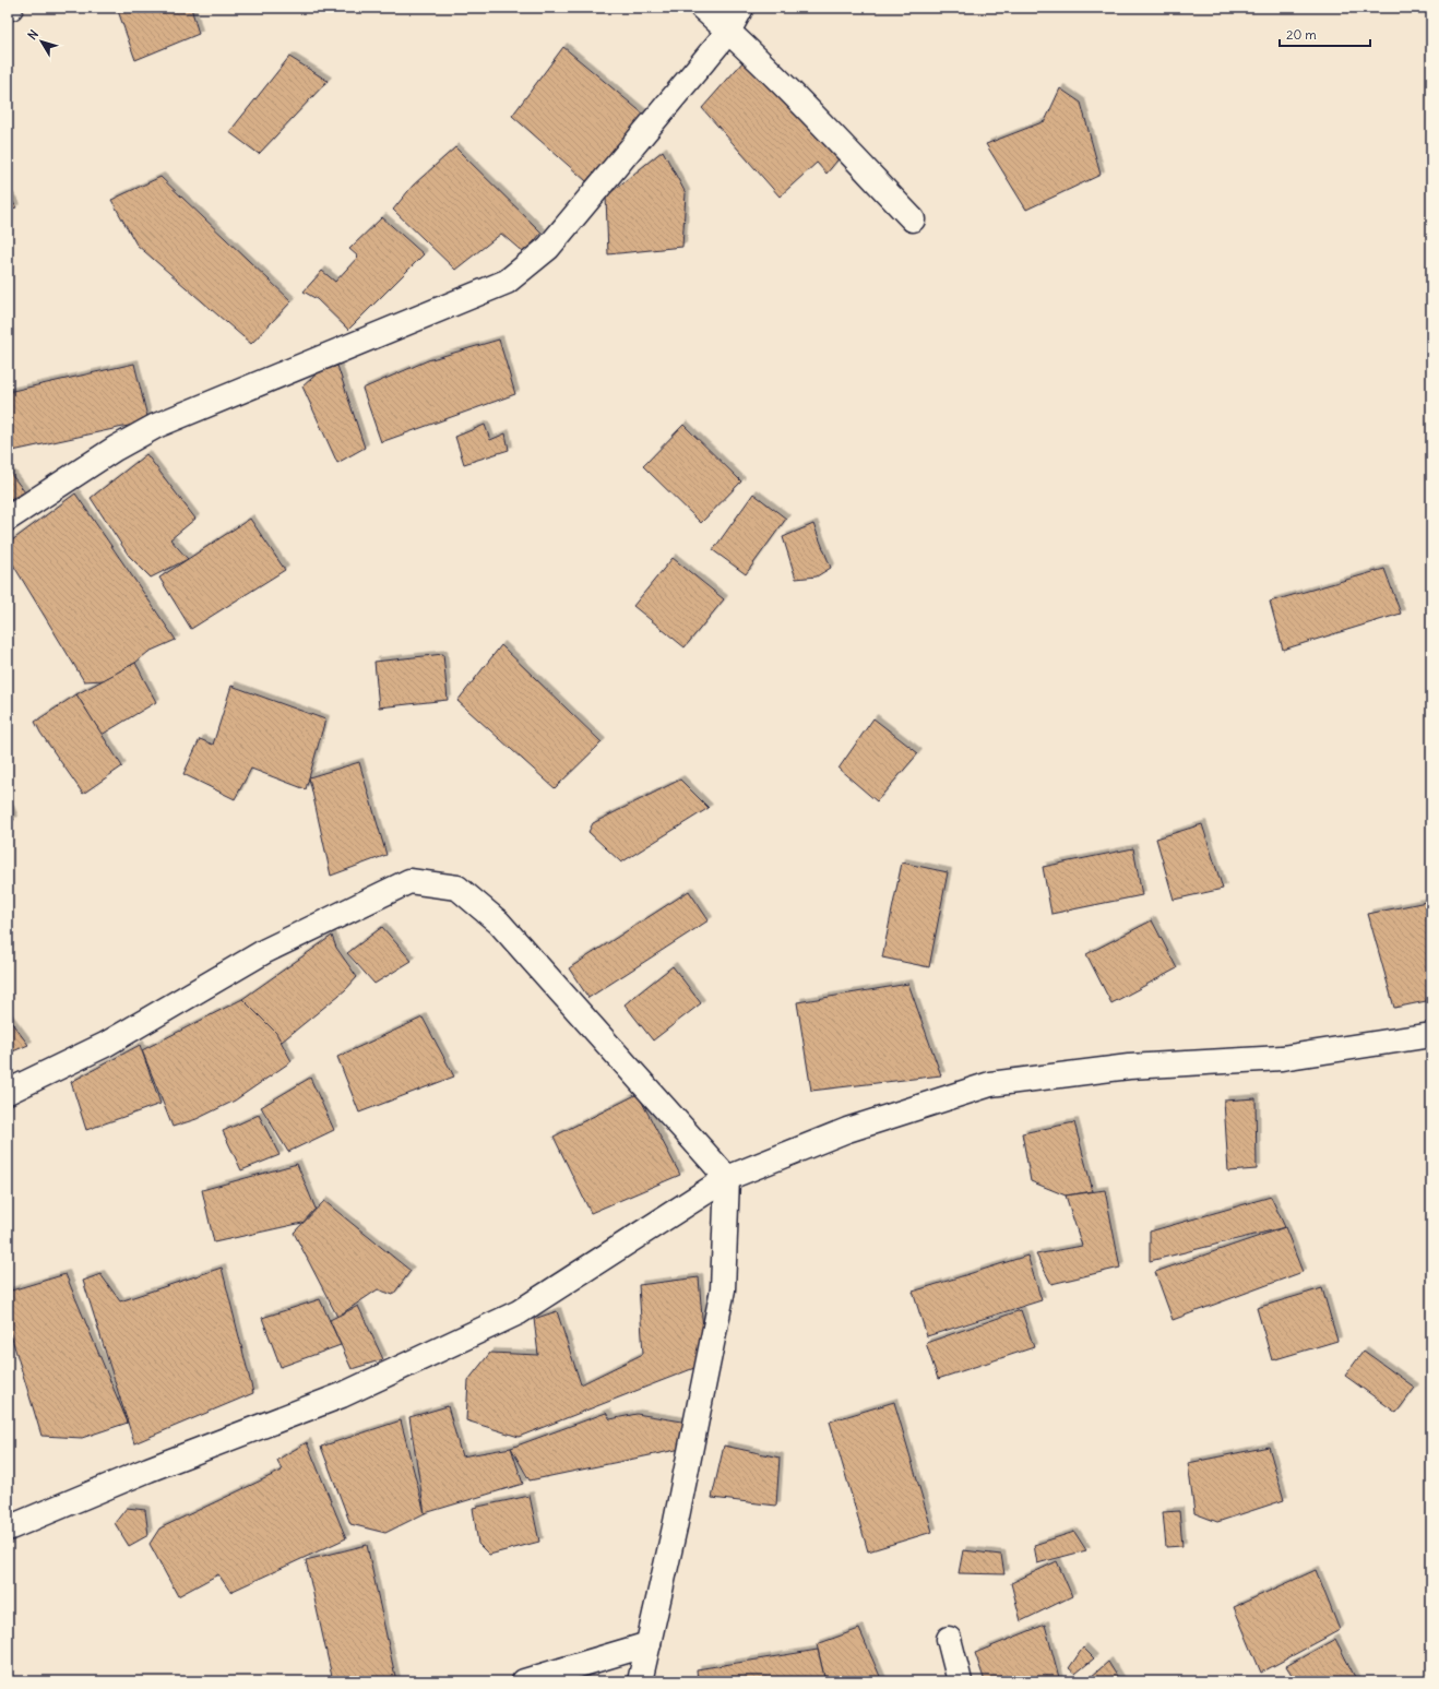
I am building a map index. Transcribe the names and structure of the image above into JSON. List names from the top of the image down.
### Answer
{
  "scale_bar": "20 m",
  "north": "top left"
}
